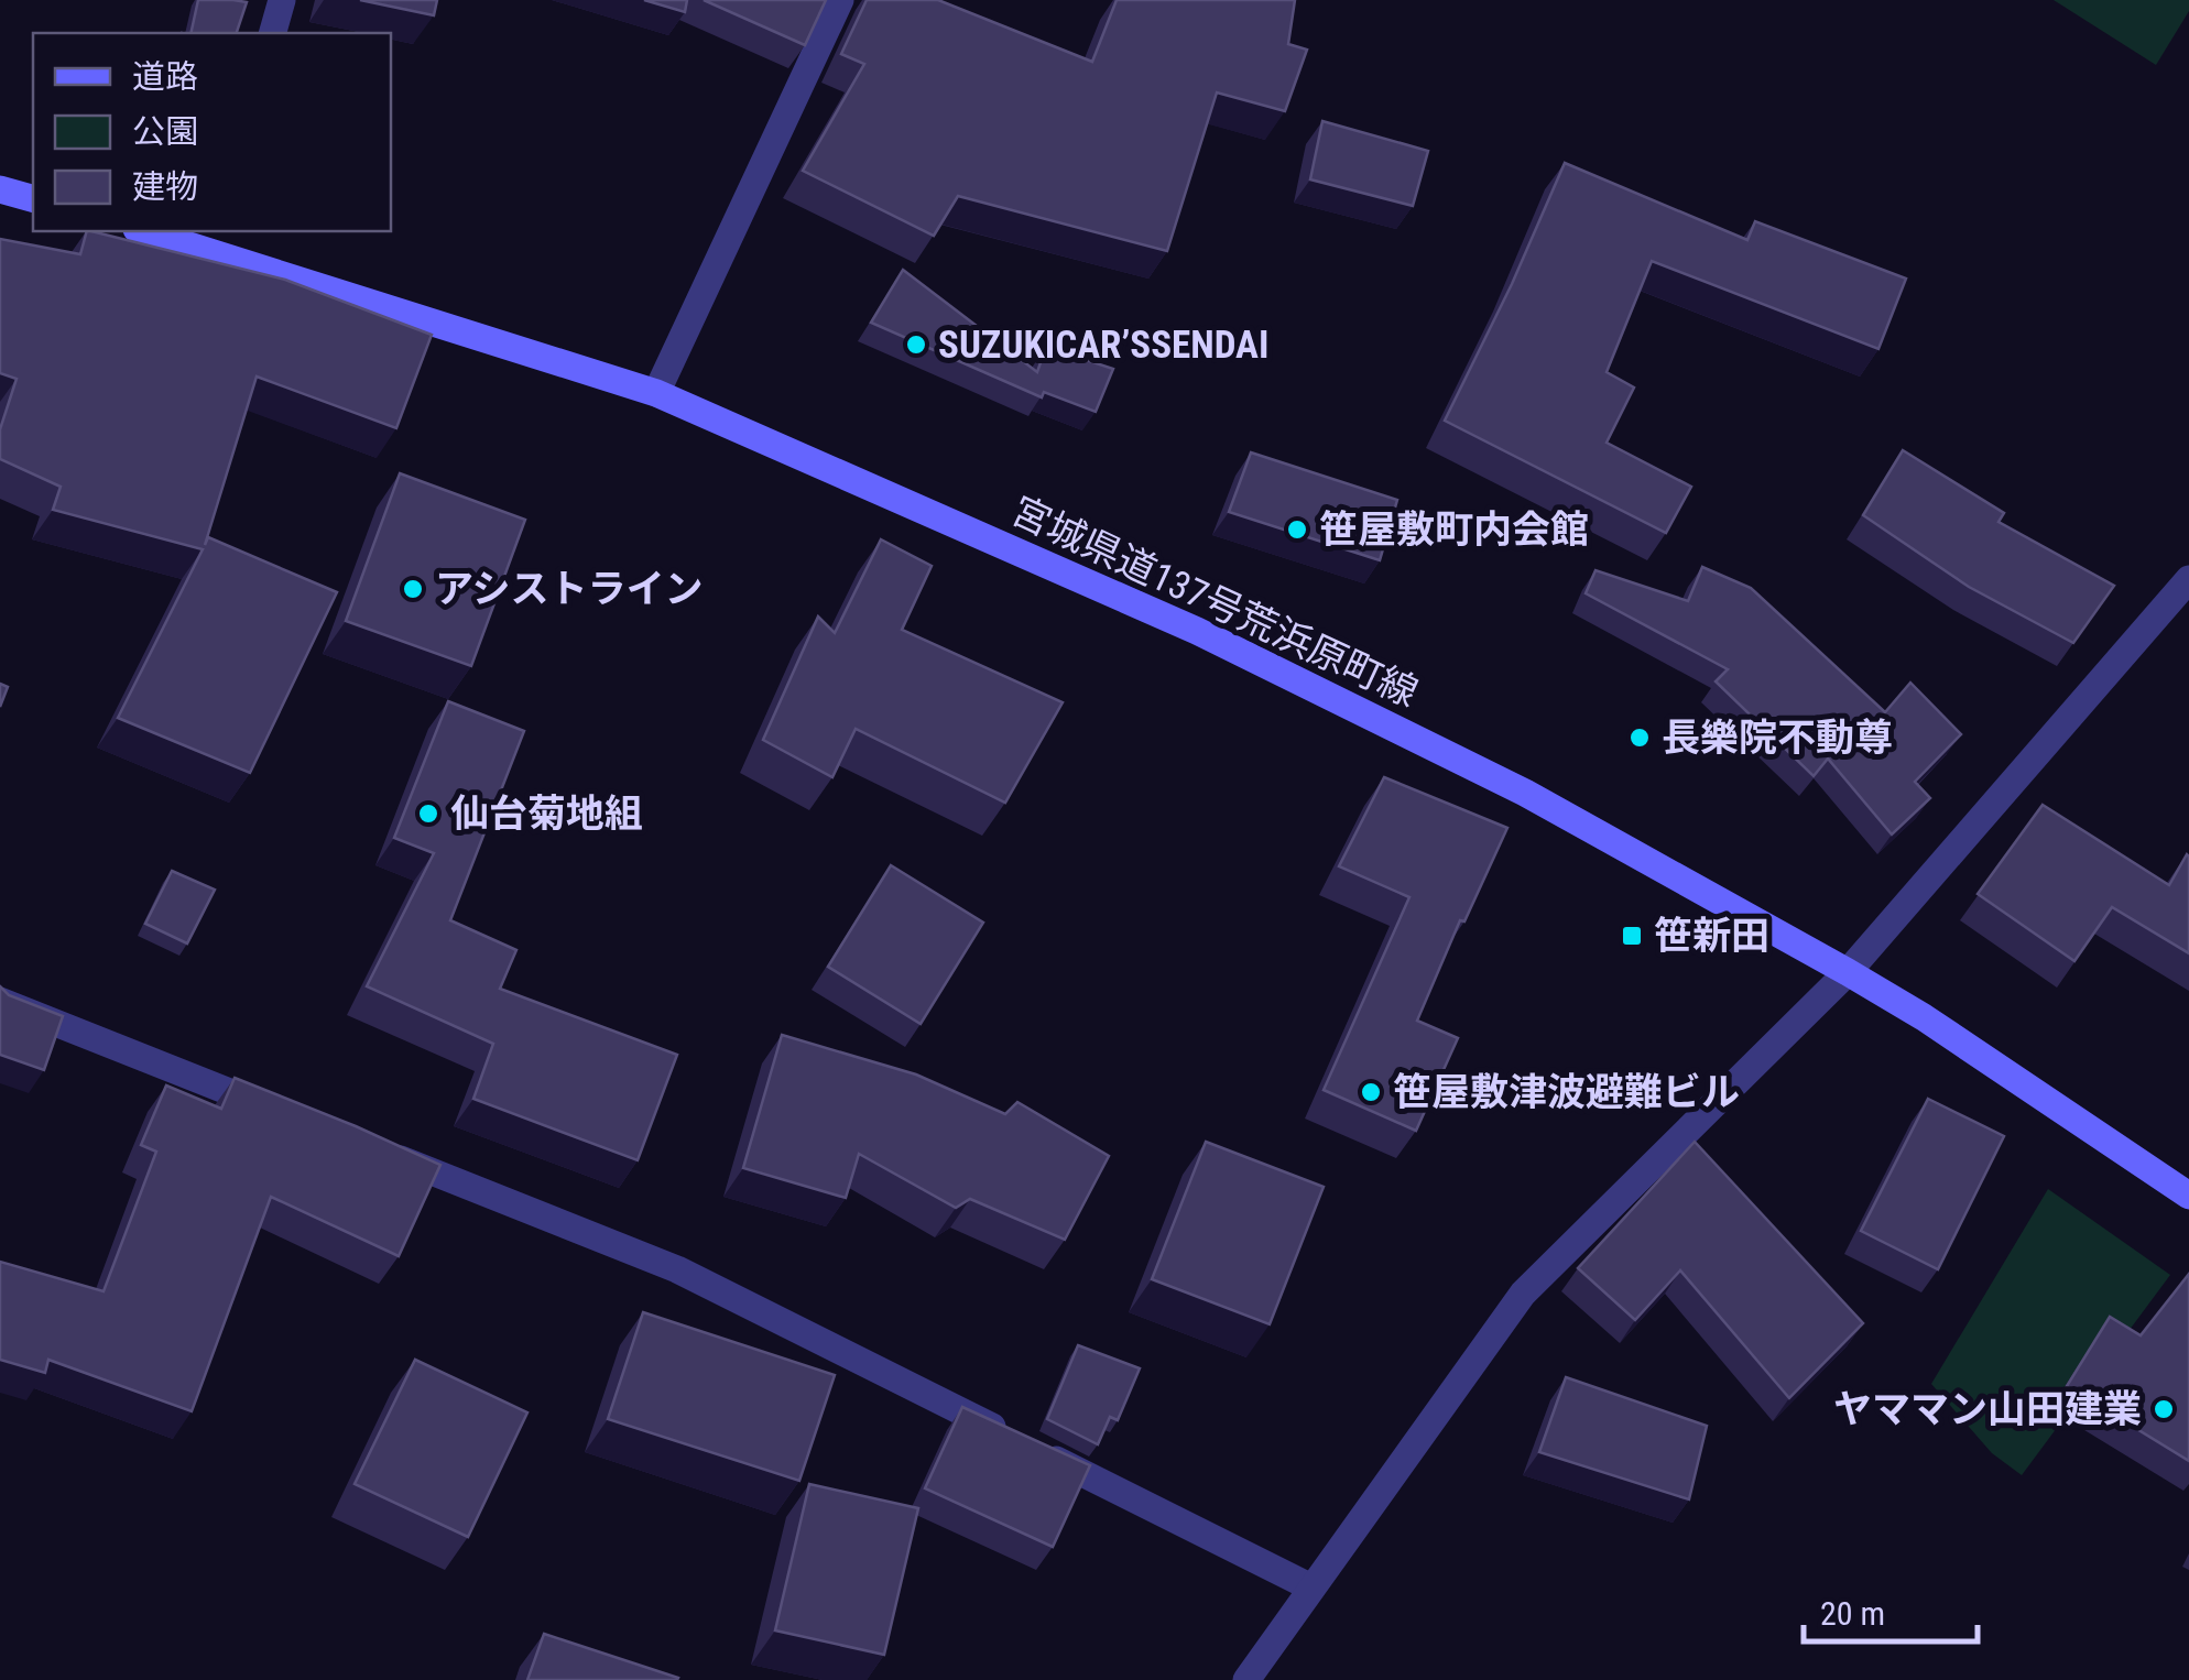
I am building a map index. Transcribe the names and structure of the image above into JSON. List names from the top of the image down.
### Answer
{
  "streets": {
    "main road": ["宮城県道137号荒浜原町線"]
  },
  "places": {
    "other": [
      "SUZUKICAR’SSENDAI",
      "笹屋敷町内会館",
      "アシストライン",
      "長樂院不動尊",
      "仙台菊地組",
      "笹屋敷津波避難ビル",
      "ヤママン山田建業"
    ],
    "transit": ["笹新田"]
  },
  "legend": ["道路", "公園", "建物"],
  "scale_bar": "20 m"
}
